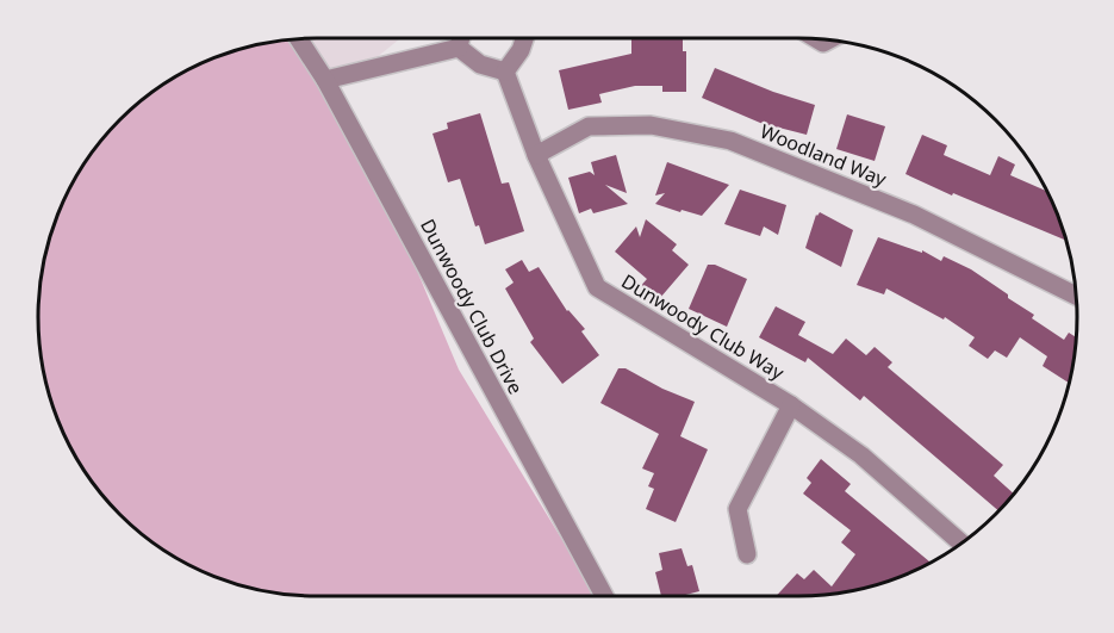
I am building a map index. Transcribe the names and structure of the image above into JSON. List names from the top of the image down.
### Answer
{
  "streets": {
    "street": ["Woodland Way", "Dunwoody Club Drive", "Dunwoody Club Way"]
  },
  "crossings": [
    ["Woodland Way", "Dunwoody Club Way"]
  ]
}
